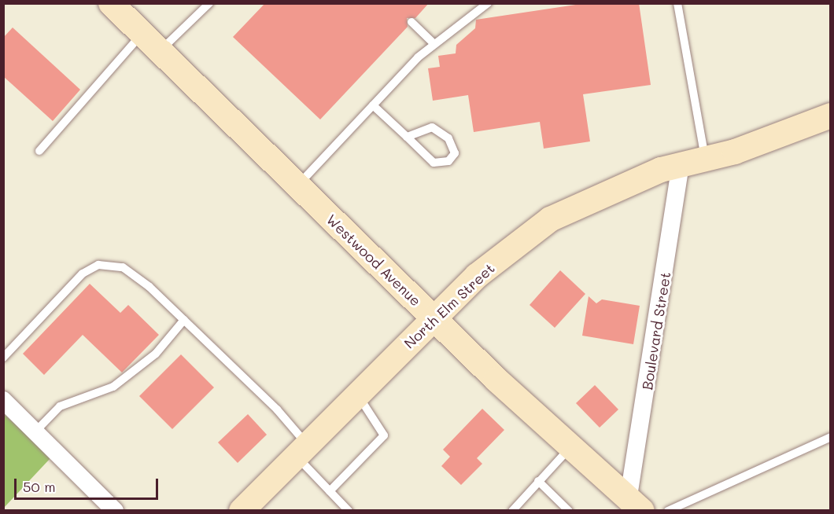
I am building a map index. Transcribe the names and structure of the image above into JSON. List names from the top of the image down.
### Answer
{
  "streets": {
    "street": ["Westwood Avenue", "North Elm Street", "Boulevard Street"]
  },
  "crossings": [
    ["Westwood Avenue", "North Elm Street"],
    ["Westwood Avenue", "Boulevard Street"],
    ["North Elm Street", "Boulevard Street"]
  ],
  "scale_bar": "50 m"
}
